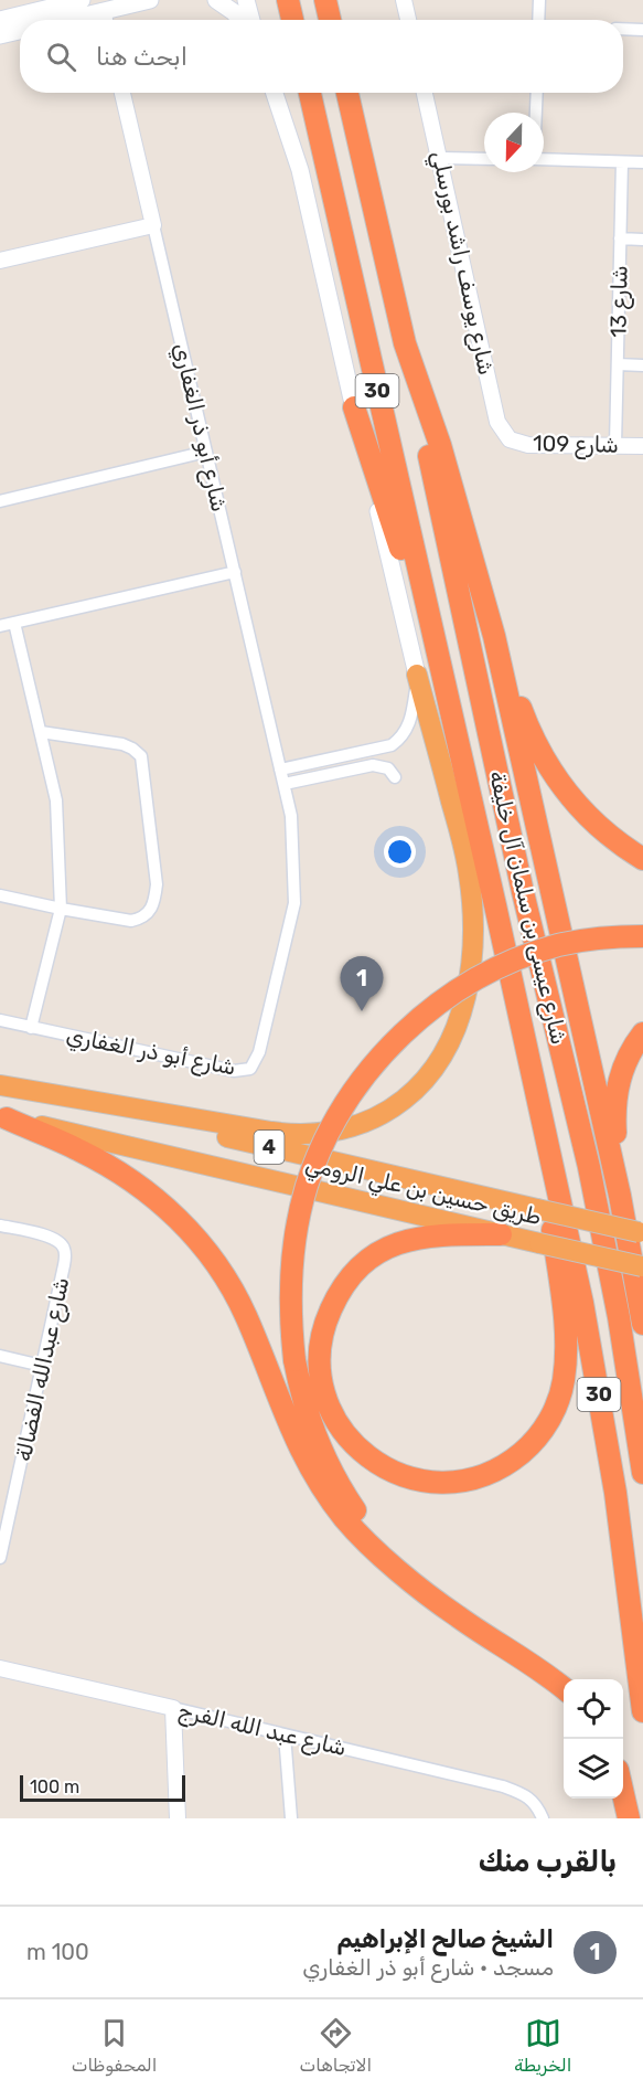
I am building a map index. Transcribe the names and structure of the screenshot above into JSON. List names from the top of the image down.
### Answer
{
  "streets": {
    "highway": [
      "30",
      "شارع عيسى بن سلمان آل خليفة",
      "4",
      "طريق حسين بن علي الرومي"
    ],
    "street": [
      "شارع يوسف راشد بورسلي",
      "شارع 13",
      "شارع أبو ذر الغفاري",
      "شارع 109",
      "شارع عبدالله الفضالة",
      "شارع عبد الله الفرج"
    ]
  },
  "crossings": [
    ["شارع يوسف راشد بورسلي", "شارع 109"],
    ["شارع 13", "شارع 109"],
    ["30", "شارع عيسى بن سلمان آل خليفة"]
  ],
  "scale_bar": "100 m",
  "north": "bottom",
  "page": {
    "search": "ابحث هنا",
    "pins": "1",
    "scale": "100 m",
    "heading": "بالقرب منك",
    "list": [
      {
        "mark": "1",
        "name": "الشيخ صالح الإبراهيم",
        "note": "مسجد · شارع أبو ذر الغفاري",
        "value": "100 m"
      }
    ],
    "nav": ["الخريطة", "الاتجاهات", "المحفوظات"]
  }
}
